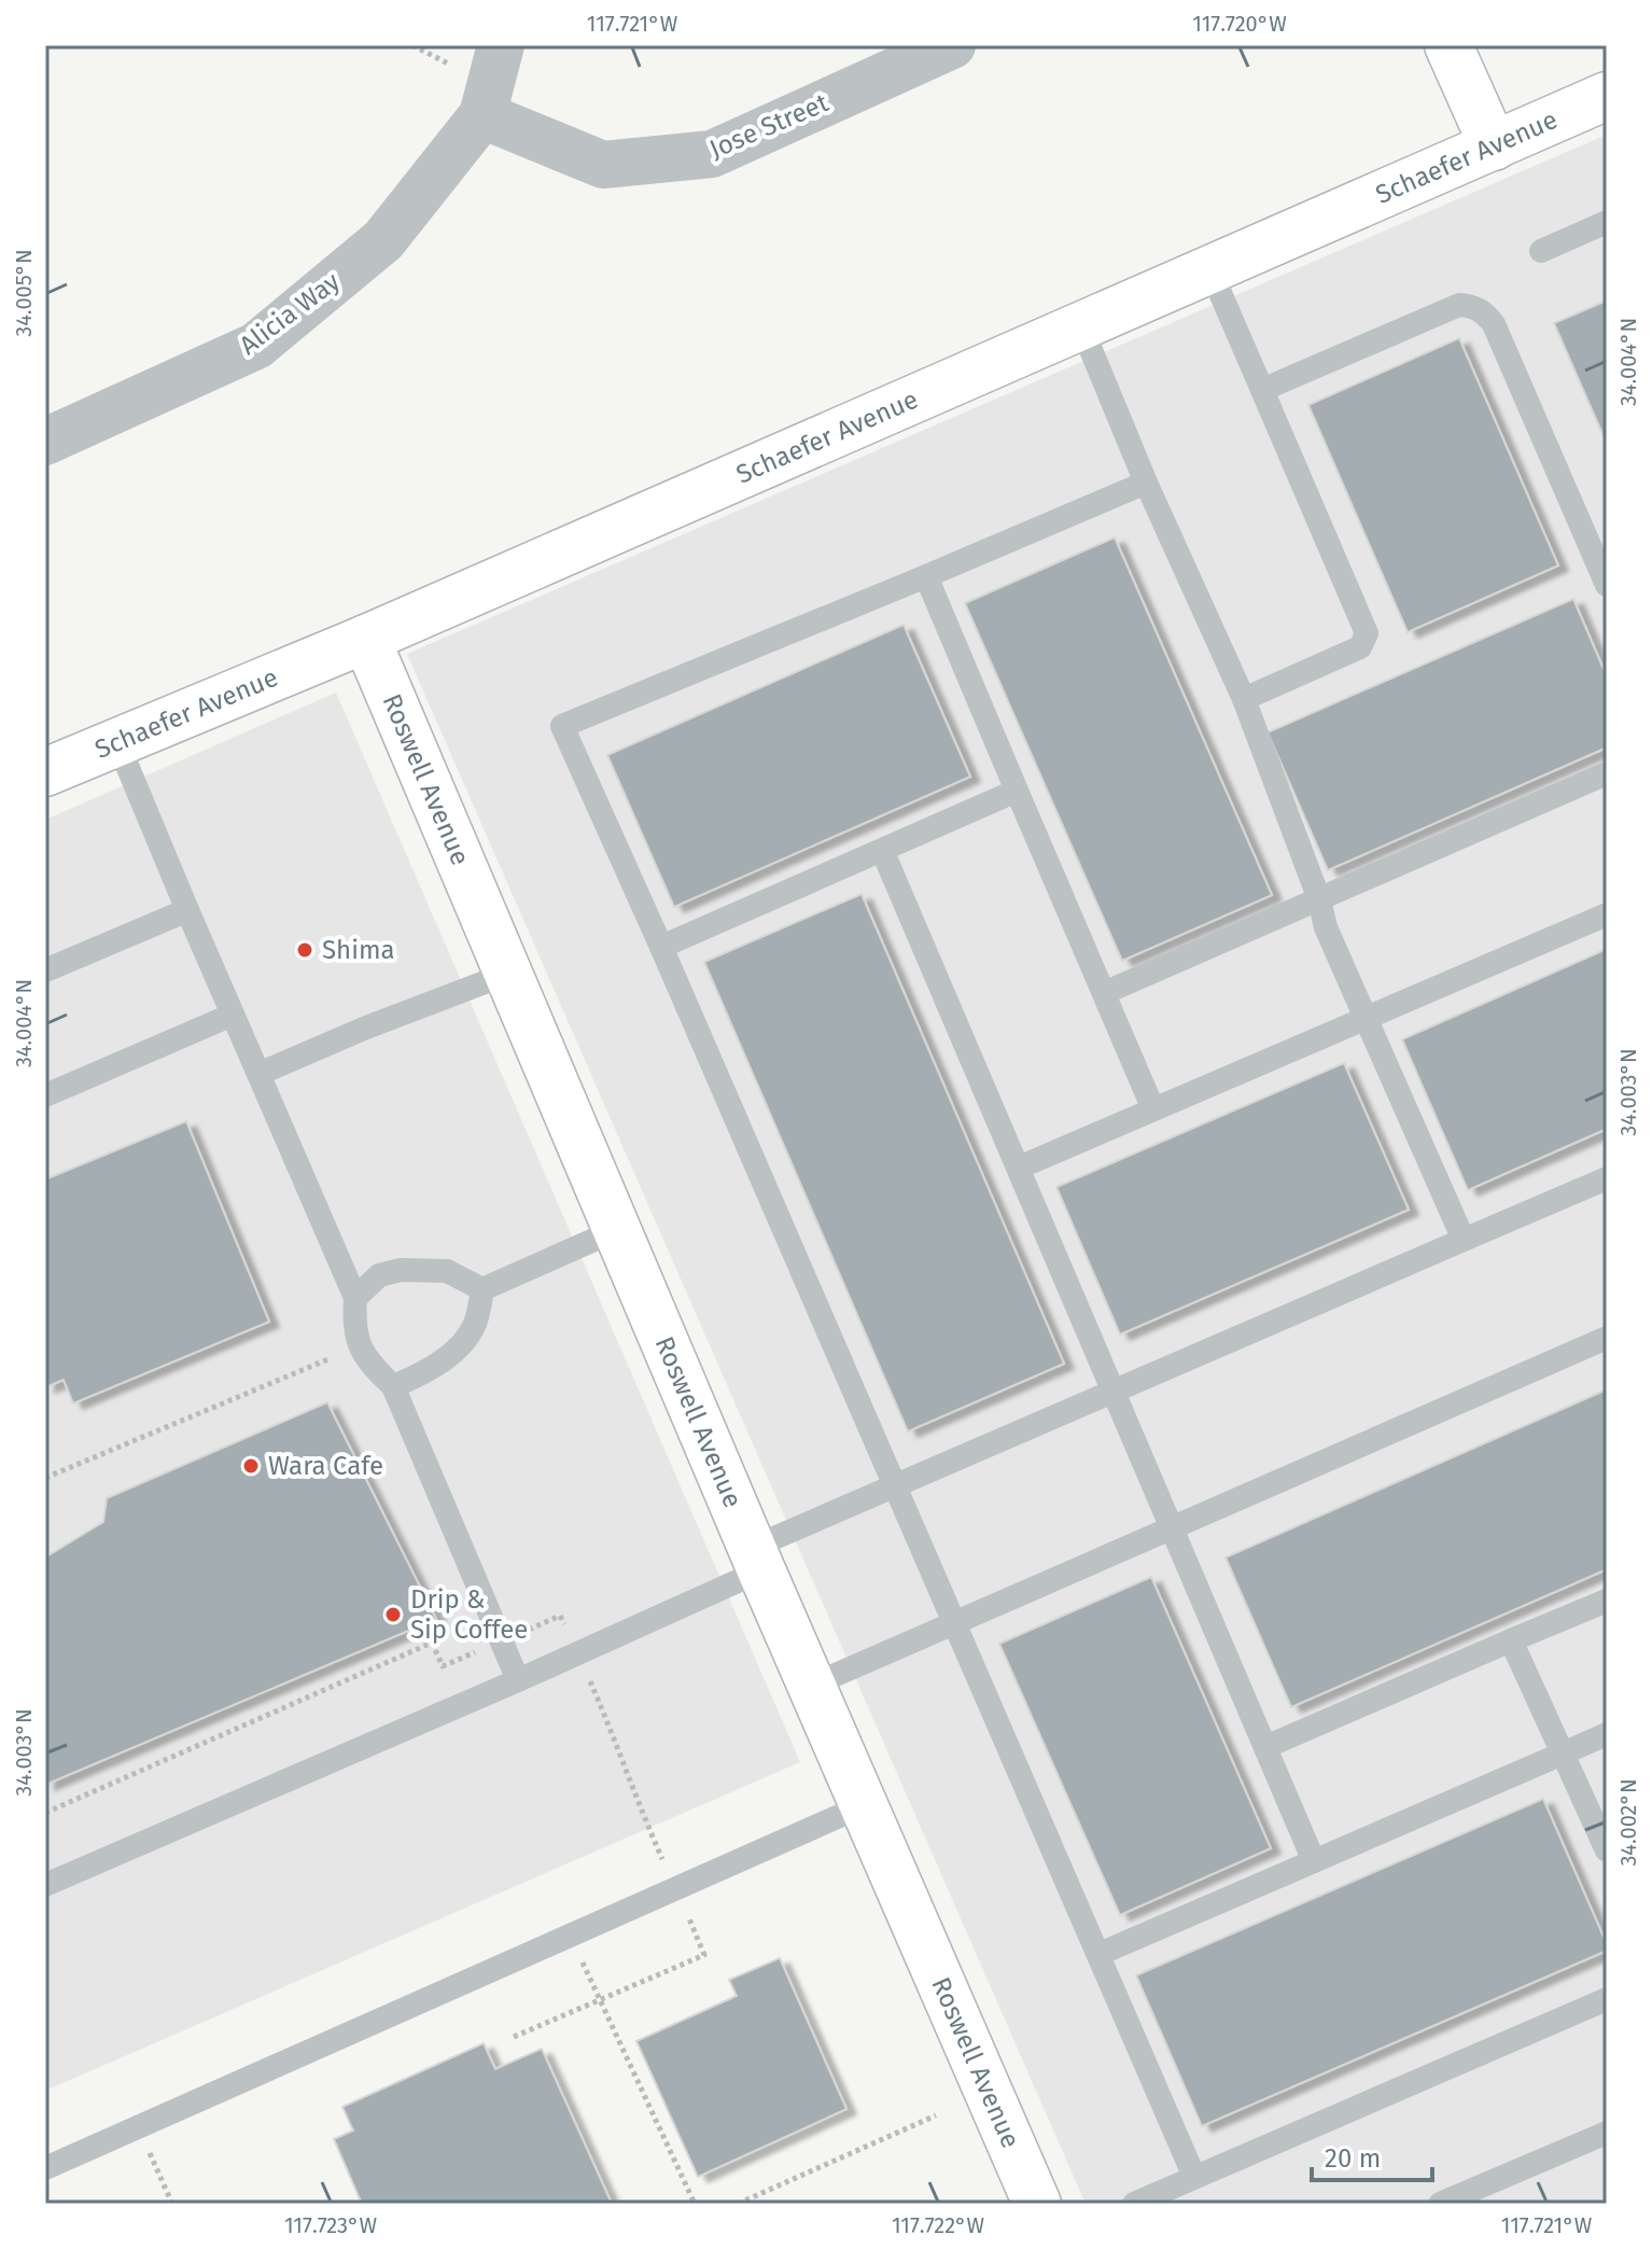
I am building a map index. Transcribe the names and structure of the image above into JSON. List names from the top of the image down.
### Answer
{
  "streets": {
    "street": [
      "Jose Street",
      "Schaefer Avenue",
      "Alicia Way",
      "Roswell Avenue"
    ]
  },
  "crossings": [
    ["Jose Street", "Alicia Way"],
    ["Schaefer Avenue", "Roswell Avenue"]
  ],
  "places": ["Shima", "Wara Cafe", "Drip & Sip Coffee"],
  "scale_bar": "20 m",
  "coordinates": [
    "117.721°W",
    "117.720°W",
    "34.005°N",
    "34.004°N",
    "34.003°N",
    "34.002°N",
    "117.723°W",
    "117.722°W"
  ]
}
